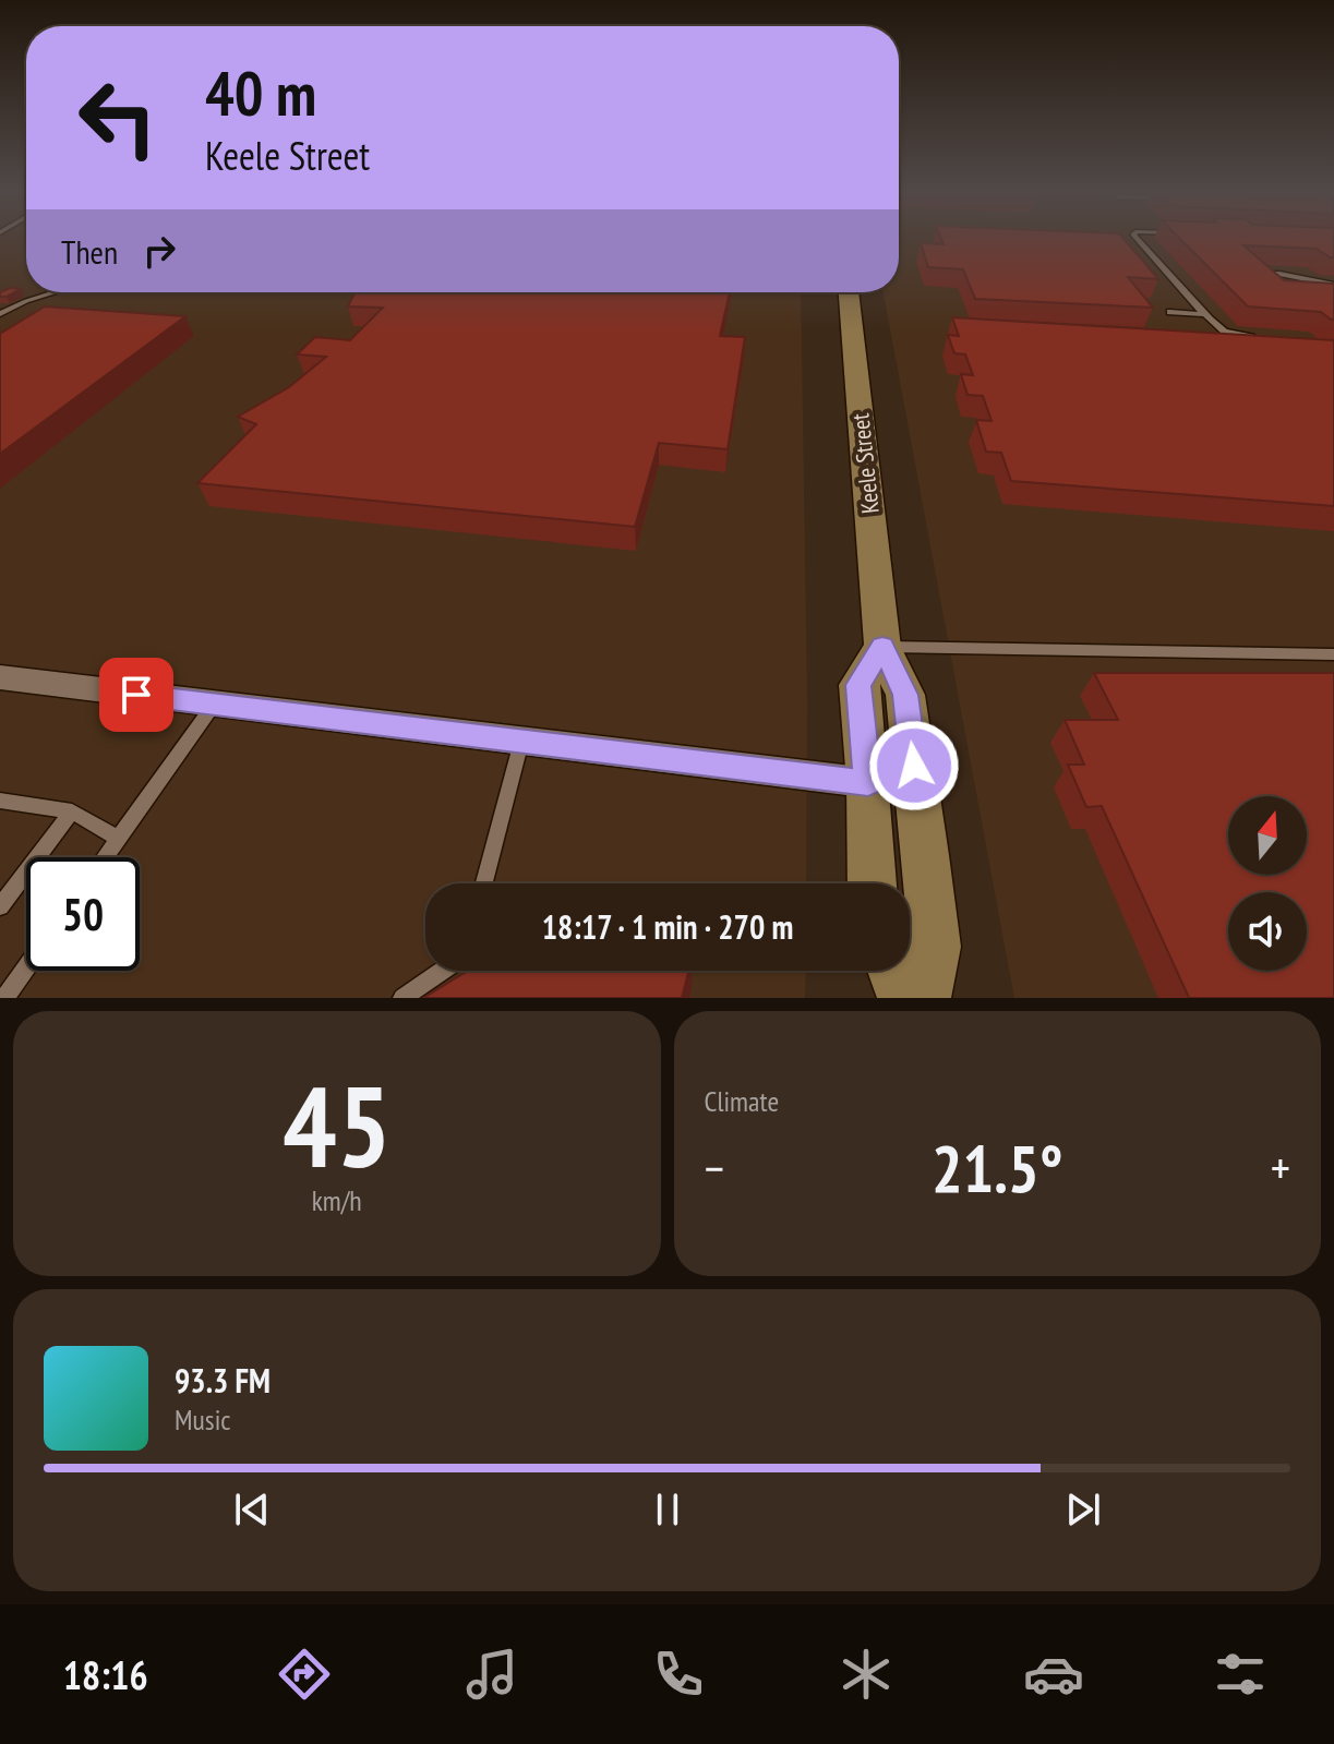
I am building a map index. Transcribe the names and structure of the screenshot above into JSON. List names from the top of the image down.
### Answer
{
  "streets": {
    "main road": ["Keele Street"]
  },
  "north": "top",
  "page": {
    "turn": ["40 m", "Keele Street"],
    "then": "Then",
    "limit": "50",
    "trip": "18:17 · 1 min · 270 m",
    "tile": [
      ["45", "km/h"],
      "Climate"
    ],
    "heat": ["−", "21.5°", "+"],
    "song": ["93.3 FM", "Music"],
    "tabs": "18:16"
  }
}
